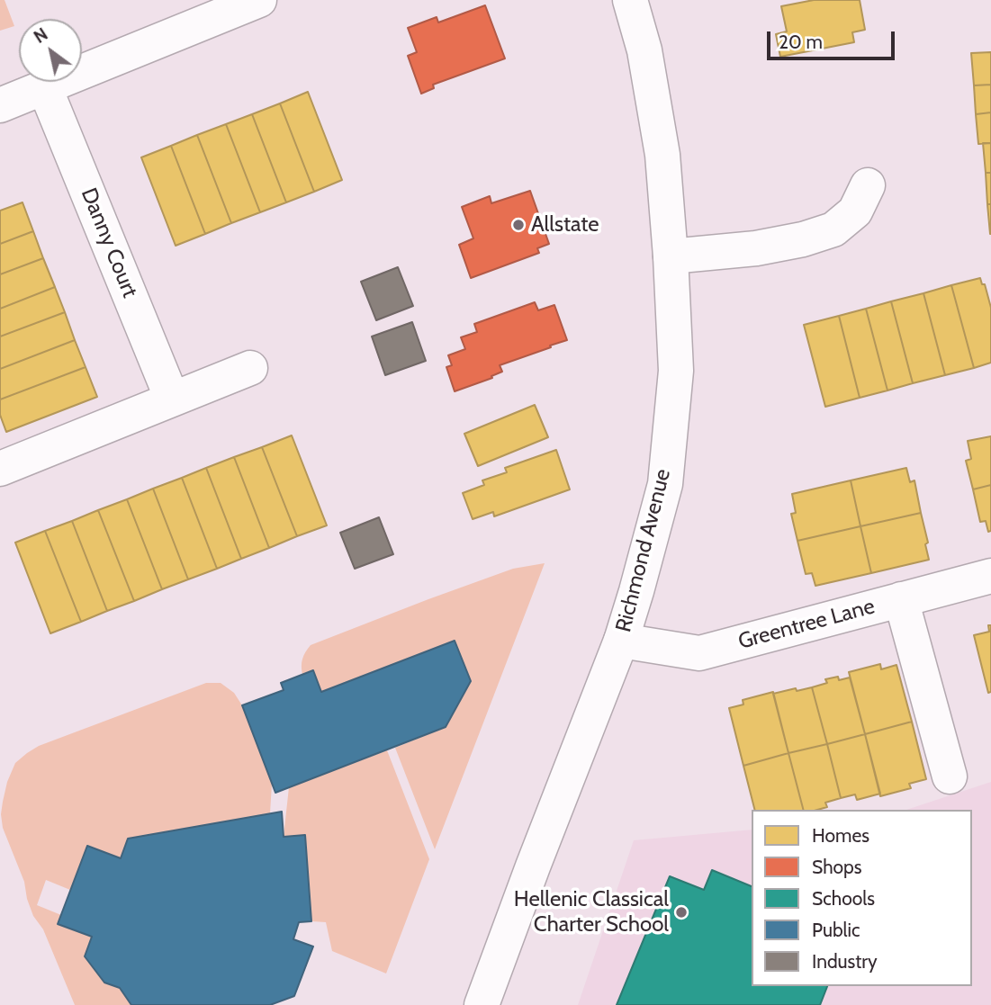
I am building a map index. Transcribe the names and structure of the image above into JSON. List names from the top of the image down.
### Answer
{
  "streets": {
    "street": ["Danny Court", "Richmond Avenue", "Greentree Lane"]
  },
  "crossings": [
    ["Richmond Avenue", "Greentree Lane"]
  ],
  "places": ["Allstate", "Hellenic Classical Charter School"],
  "legend": [
    "Homes",
    "Shops",
    "Schools",
    "Public",
    "Industry"
  ],
  "scale_bar": "20 m",
  "north": "top left"
}
